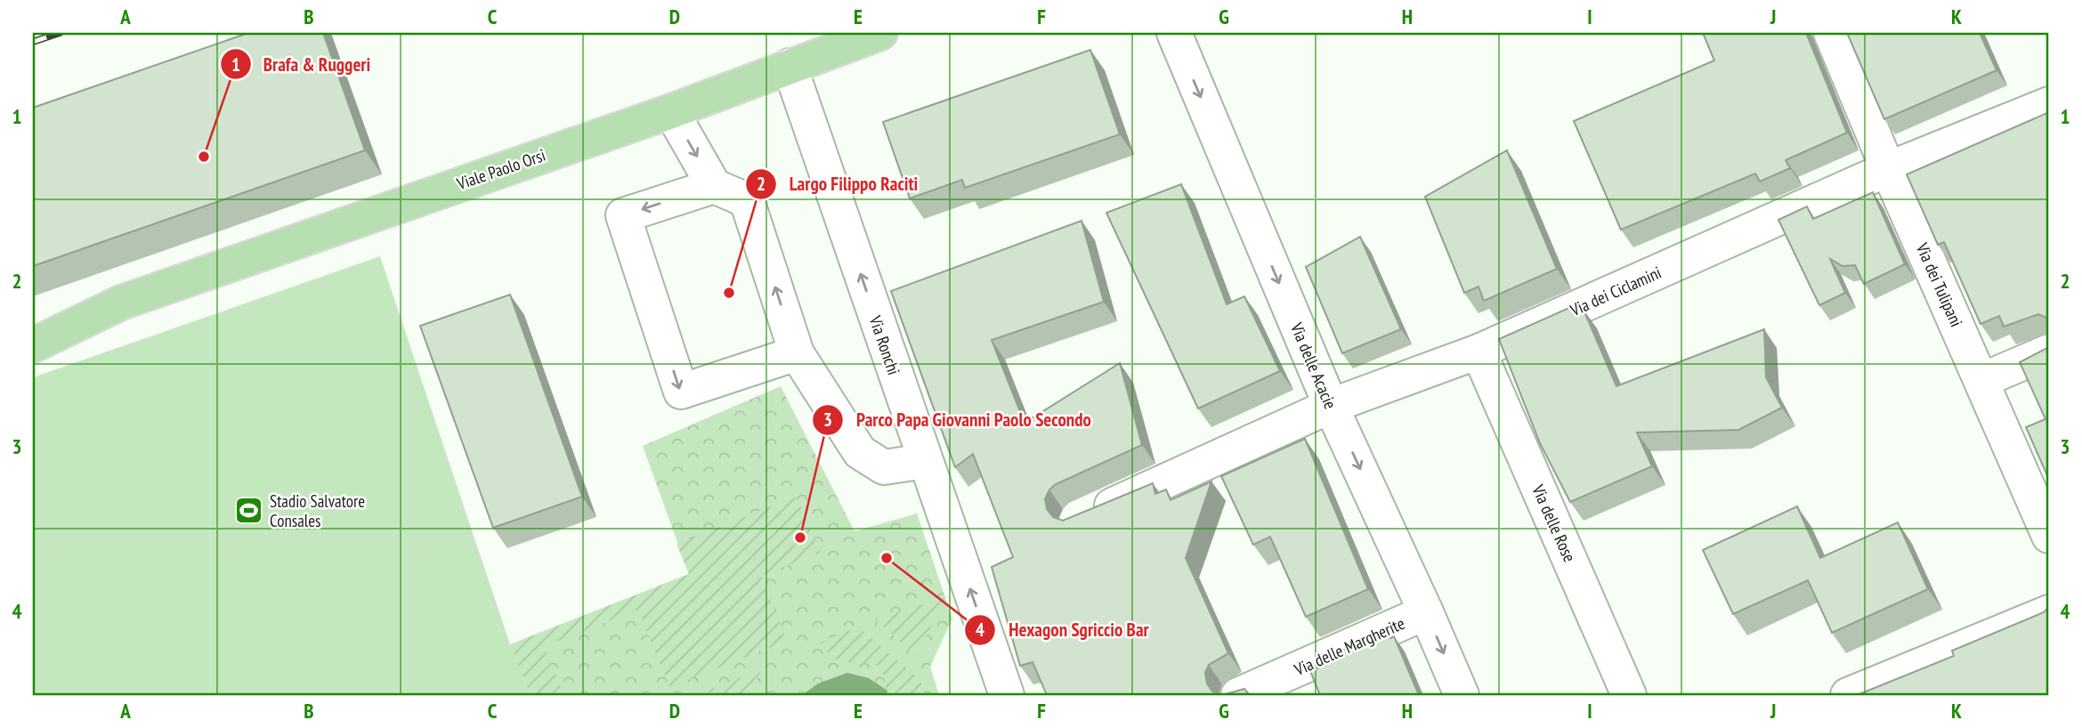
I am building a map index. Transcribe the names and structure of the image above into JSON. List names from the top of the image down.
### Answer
{
  "streets": {
    "main road": ["Viale Paolo Orsi"],
    "street": [
      "Via dei Tulipani",
      "Via dei Ciclamini",
      "Via Ronchi",
      "Via delle Acacie",
      "Via delle Rose",
      "Via delle Margherite"
    ]
  },
  "crossings": [
    ["Viale Paolo Orsi", "Via Ronchi"],
    ["Via dei Tulipani", "Via dei Ciclamini"],
    ["Via dei Ciclamini", "Via delle Acacie"],
    ["Via dei Ciclamini", "Via delle Rose"],
    ["Via delle Acacie", "Via delle Margherite"]
  ],
  "one_way": ["Via delle Acacie"],
  "places": {
    "other": [
      "Brafa & Ruggeri",
      "Largo Filippo Raciti",
      "Parco Papa Giovanni Paolo Secondo",
      "Hexagon Sgriccio Bar"
    ],
    "sports": ["Stadio Salvatore Consales"]
  },
  "grid": {
    "columns": [
      "A",
      "B",
      "C",
      "D",
      "E",
      "F",
      "G",
      "H",
      "I",
      "J",
      "K"
    ],
    "rows": [
      "1",
      "2",
      "3",
      "4"
    ]
  }
}
